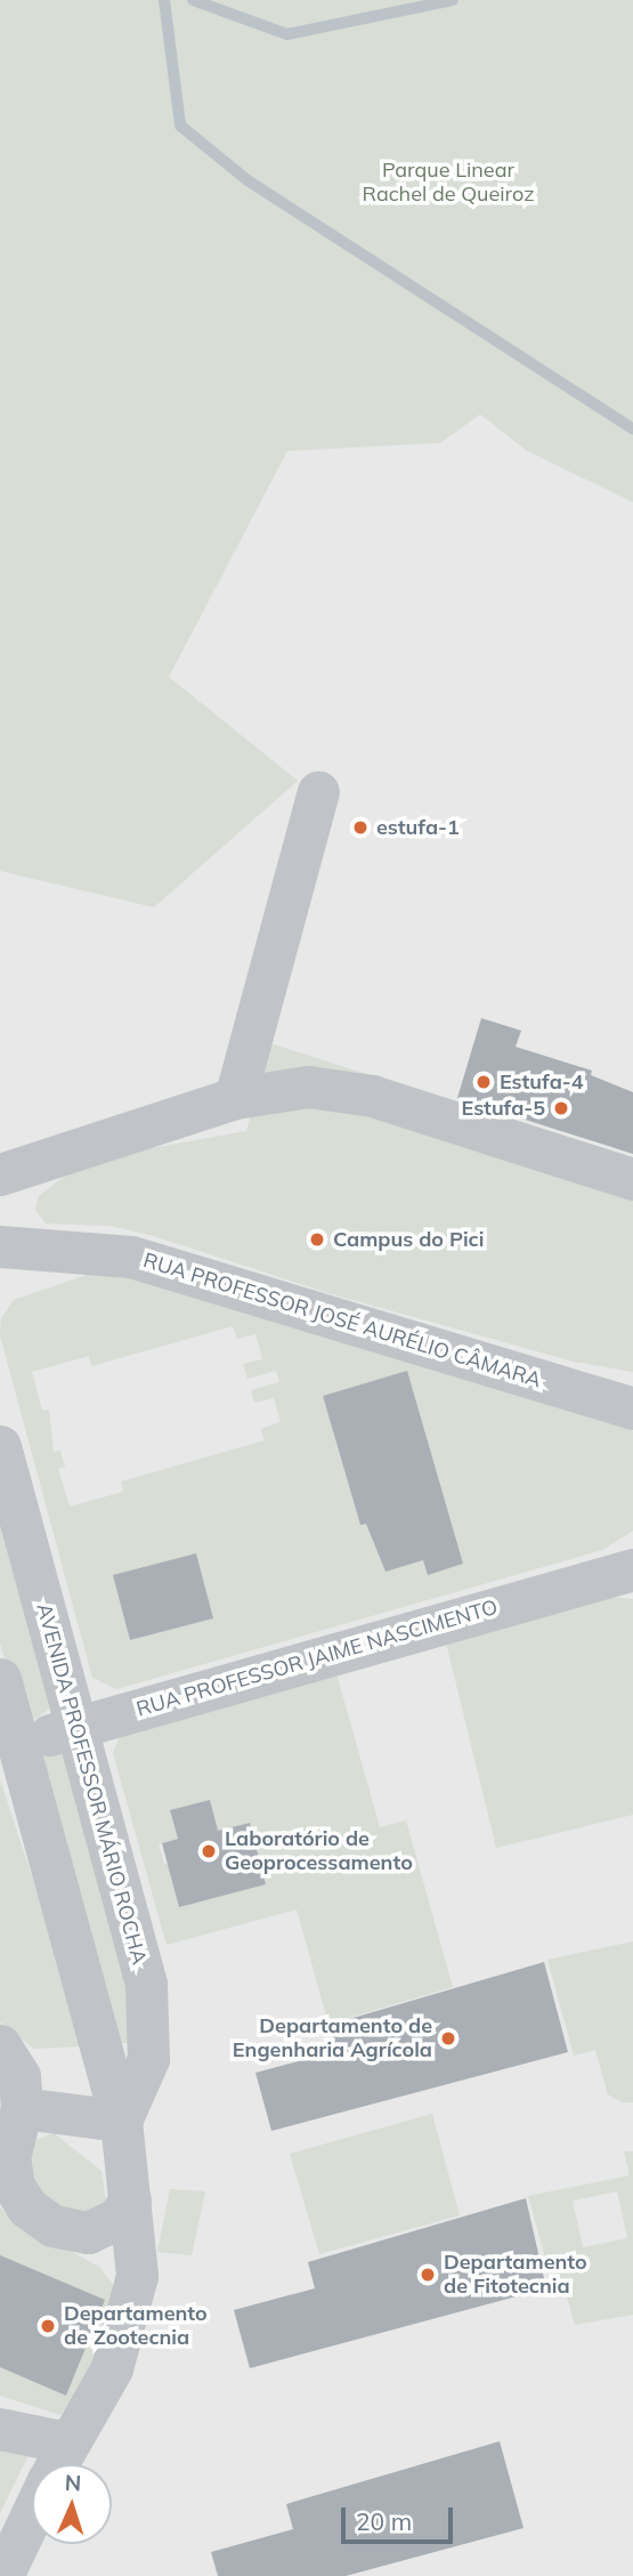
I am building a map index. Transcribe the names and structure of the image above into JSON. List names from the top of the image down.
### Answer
{
  "streets": {
    "street": ["RUA PROFESSOR JOSÉ AURÉLIO CÂMARA", "RUA PROFESSOR JAIME NASCIMENTO", "AVENIDA PROFESSOR MÁRIO ROCHA"]
  },
  "crossings": [
    ["RUA PROFESSOR JAIME NASCIMENTO", "AVENIDA PROFESSOR MÁRIO ROCHA"]
  ],
  "parks": ["Parque Linear Rachel de Queiroz"],
  "places": [
    "estufa-1",
    "Estufa-4",
    "Estufa-5",
    "Campus do Pici",
    "Laboratório de Geoprocessamento",
    "Departamento de Engenharia Agrícola",
    "Departamento de Fitotecnia",
    "Departamento de Zootecnia"
  ],
  "scale_bar": "20 m",
  "north": "top"
}
